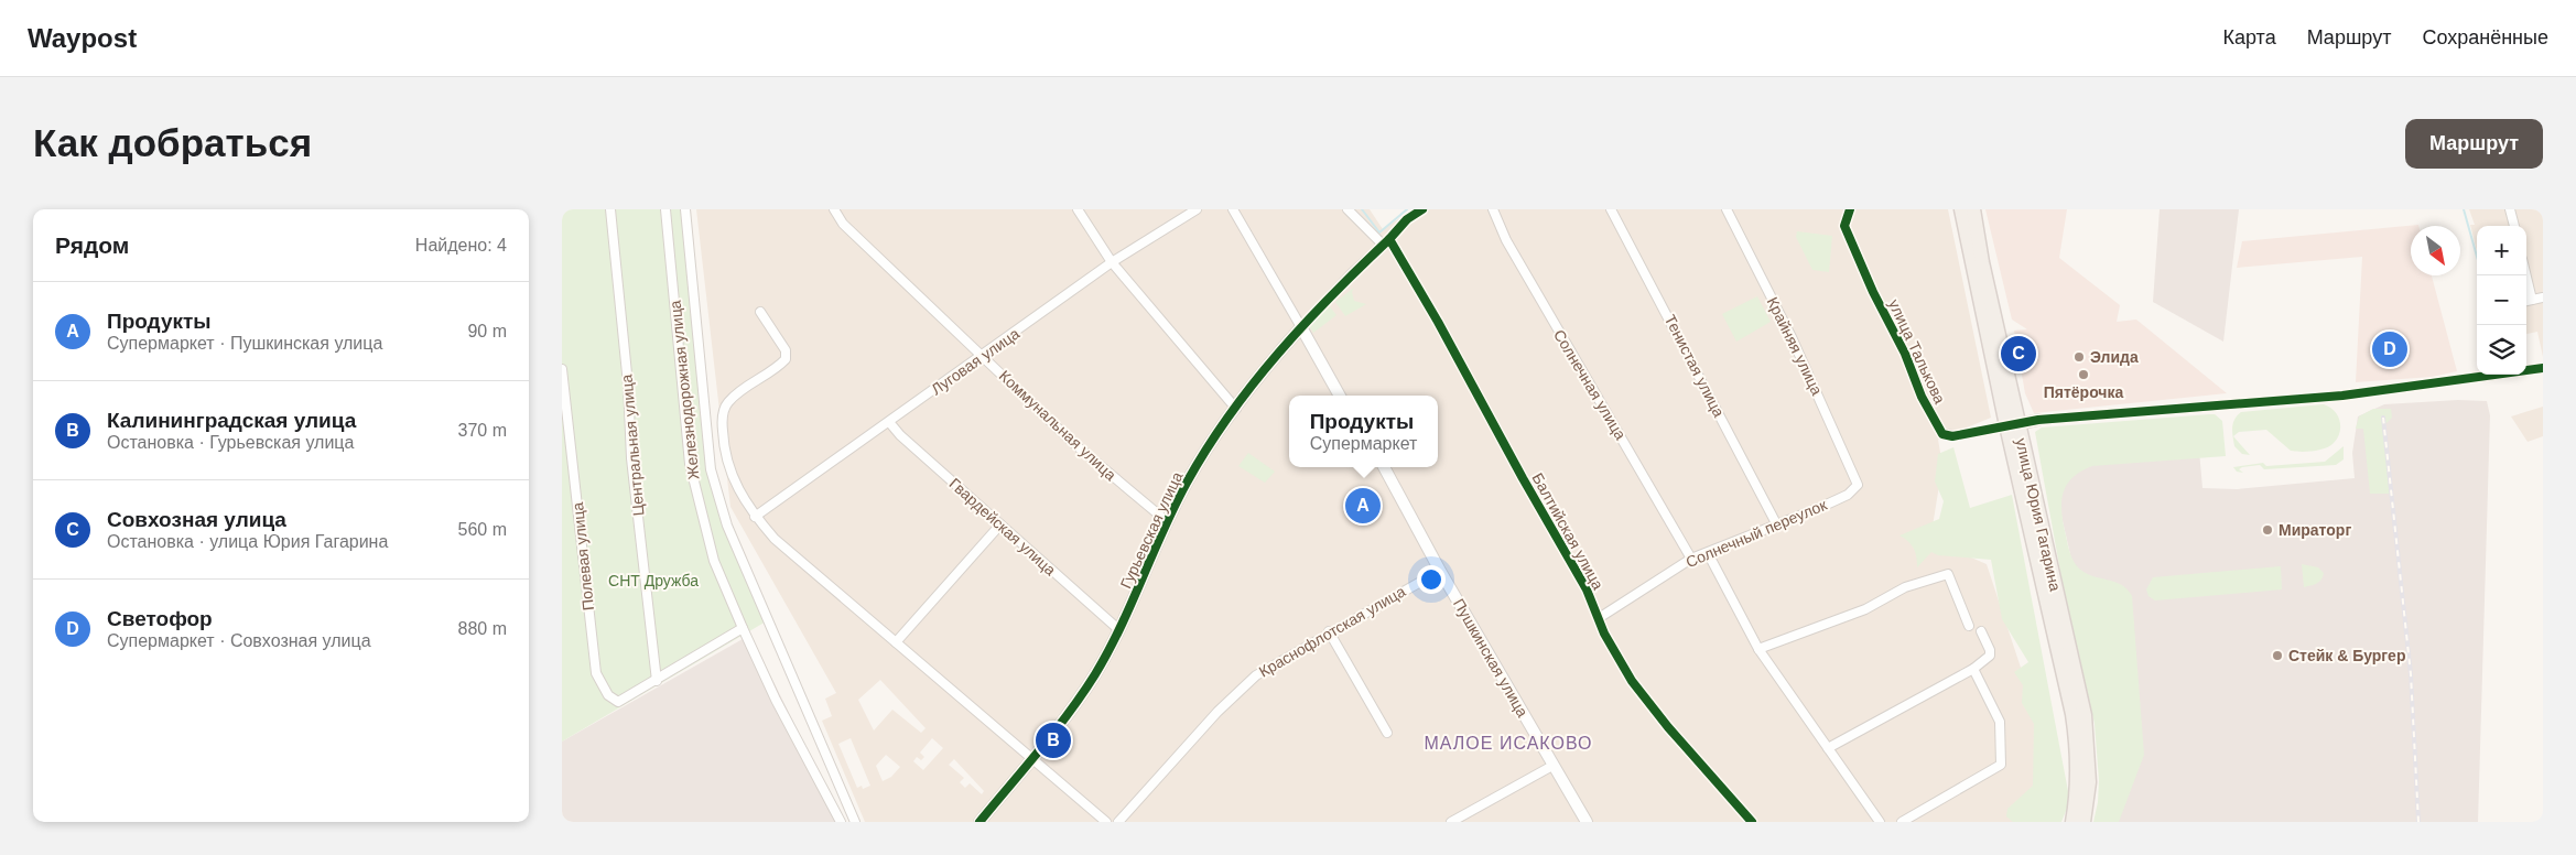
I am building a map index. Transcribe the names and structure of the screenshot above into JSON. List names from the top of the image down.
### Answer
{
  "streets": {
    "main road": ["улица Юрия Гагарина"],
    "street": [
      "Крайняя улица",
      "улица Талькова",
      "Луговая улица",
      "Тенистая улица",
      "Солнечная улица",
      "Железнодорожная улица",
      "Коммунальная улица",
      "Центральная улица",
      "Гвардейская улица",
      "Гурьевская улица",
      "Балтийская улица",
      "Солнечный переулок",
      "Полевая улица",
      "Краснофлотская улица",
      "Пушкинская улица"
    ]
  },
  "crossings": [
    ["Крайняя улица", "Солнечный переулок"],
    ["улица Талькова", "улица Юрия Гагарина"],
    ["Луговая улица", "Коммунальная улица"],
    ["Луговая улица", "Гвардейская улица"],
    ["Тенистая улица", "Солнечный переулок"],
    ["Солнечная улица", "Солнечный переулок"],
    ["Коммунальная улица", "Гурьевская улица"],
    ["Центральная улица", "Полевая улица"],
    ["Гвардейская улица", "Гурьевская улица"],
    ["Гурьевская улица", "Балтийская улица"],
    ["Балтийская улица", "Солнечный переулок"],
    ["Краснофлотская улица", "Пушкинская улица"]
  ],
  "districts": ["МАЛОЕ ИСАКОВО"],
  "parks": ["СНТ Дружба"],
  "places": [
    "Элида",
    "Пятёрочка",
    "Мираторг",
    "Стейк & Бургер"
  ],
  "north": "bottom right",
  "page": {
    "header": "Waypost",
    "nav": ["Карта", "Маршрут", "Сохранённые"],
    "buttons": "Маршрут",
    "title": "Как добраться",
    "heading": ["Рядом", "Найдено: 4"],
    "map_buttons": ["+", "−"],
    "list": [
      {
        "mark": "A",
        "name": "Продукты",
        "note": "Супермаркет · Пушкинская улица",
        "value": "90 m"
      },
      {
        "mark": "B",
        "name": "Калининградская улица",
        "note": "Остановка · Гурьевская улица",
        "value": "370 m"
      },
      {
        "mark": "C",
        "name": "Совхозная улица",
        "note": "Остановка · улица Юрия Гагарина",
        "value": "560 m"
      },
      {
        "mark": "D",
        "name": "Светофор",
        "note": "Супермаркет · Совхозная улица",
        "value": "880 m"
      }
    ],
    "pins": [
      "D",
      "C",
      "A",
      "B"
    ],
    "popup": ["Продукты", "Супермаркет"]
  }
}
